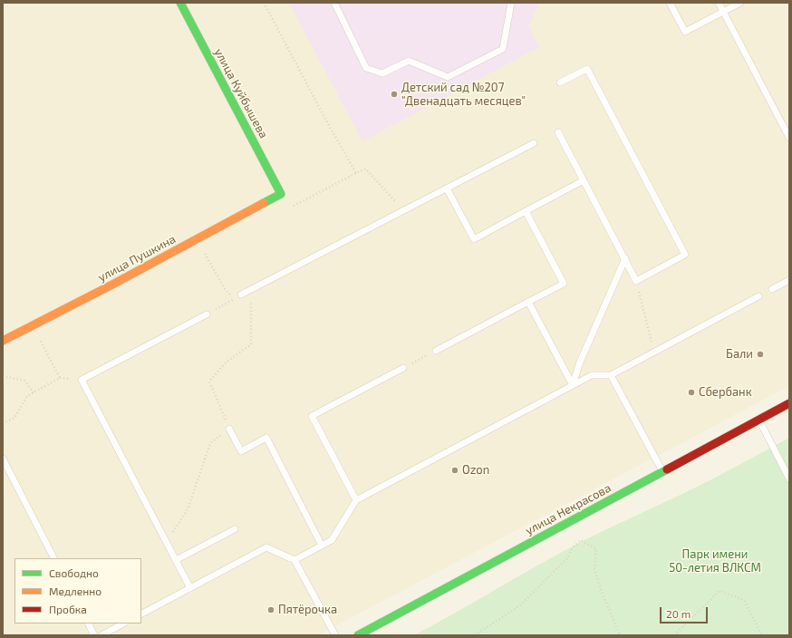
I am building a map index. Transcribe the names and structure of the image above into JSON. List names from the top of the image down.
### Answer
{
  "streets": {
    "street": ["улица Куйбышева", "улица Пушкина", "улица Некрасова"]
  },
  "crossings": [
    ["улица Куйбышева", "улица Пушкина"]
  ],
  "parks": ["Парк имени 50-летия ВЛКСМ"],
  "places": [
    "Детский сад №207 \"Двенадцать месяцев\"",
    "Бали",
    "Сбербанк",
    "Ozon",
    "Пятёрочка"
  ],
  "legend": ["Свободно", "Медленно", "Пробка"],
  "scale_bar": "20 m"
}
